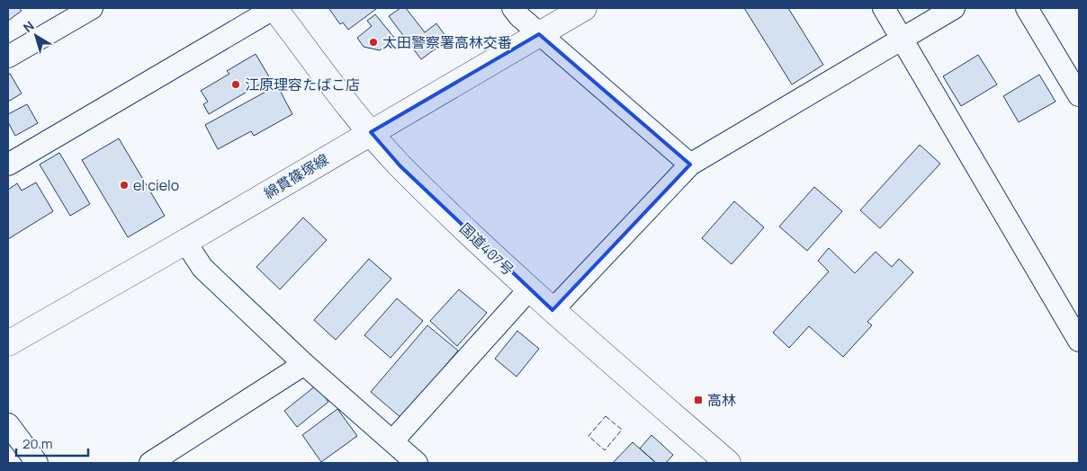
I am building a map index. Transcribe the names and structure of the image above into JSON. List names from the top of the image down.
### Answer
{
  "streets": {
    "main road": ["綿貫篠塚線", "国道407号"]
  },
  "crossings": [
    ["綿貫篠塚線", "国道407号"]
  ],
  "places": {
    "other": ["太田警察署高林交番", "江原理容たばこ店", "el cielo"],
    "transit": ["高林"]
  },
  "scale_bar": "20 m",
  "north": "top left"
}
